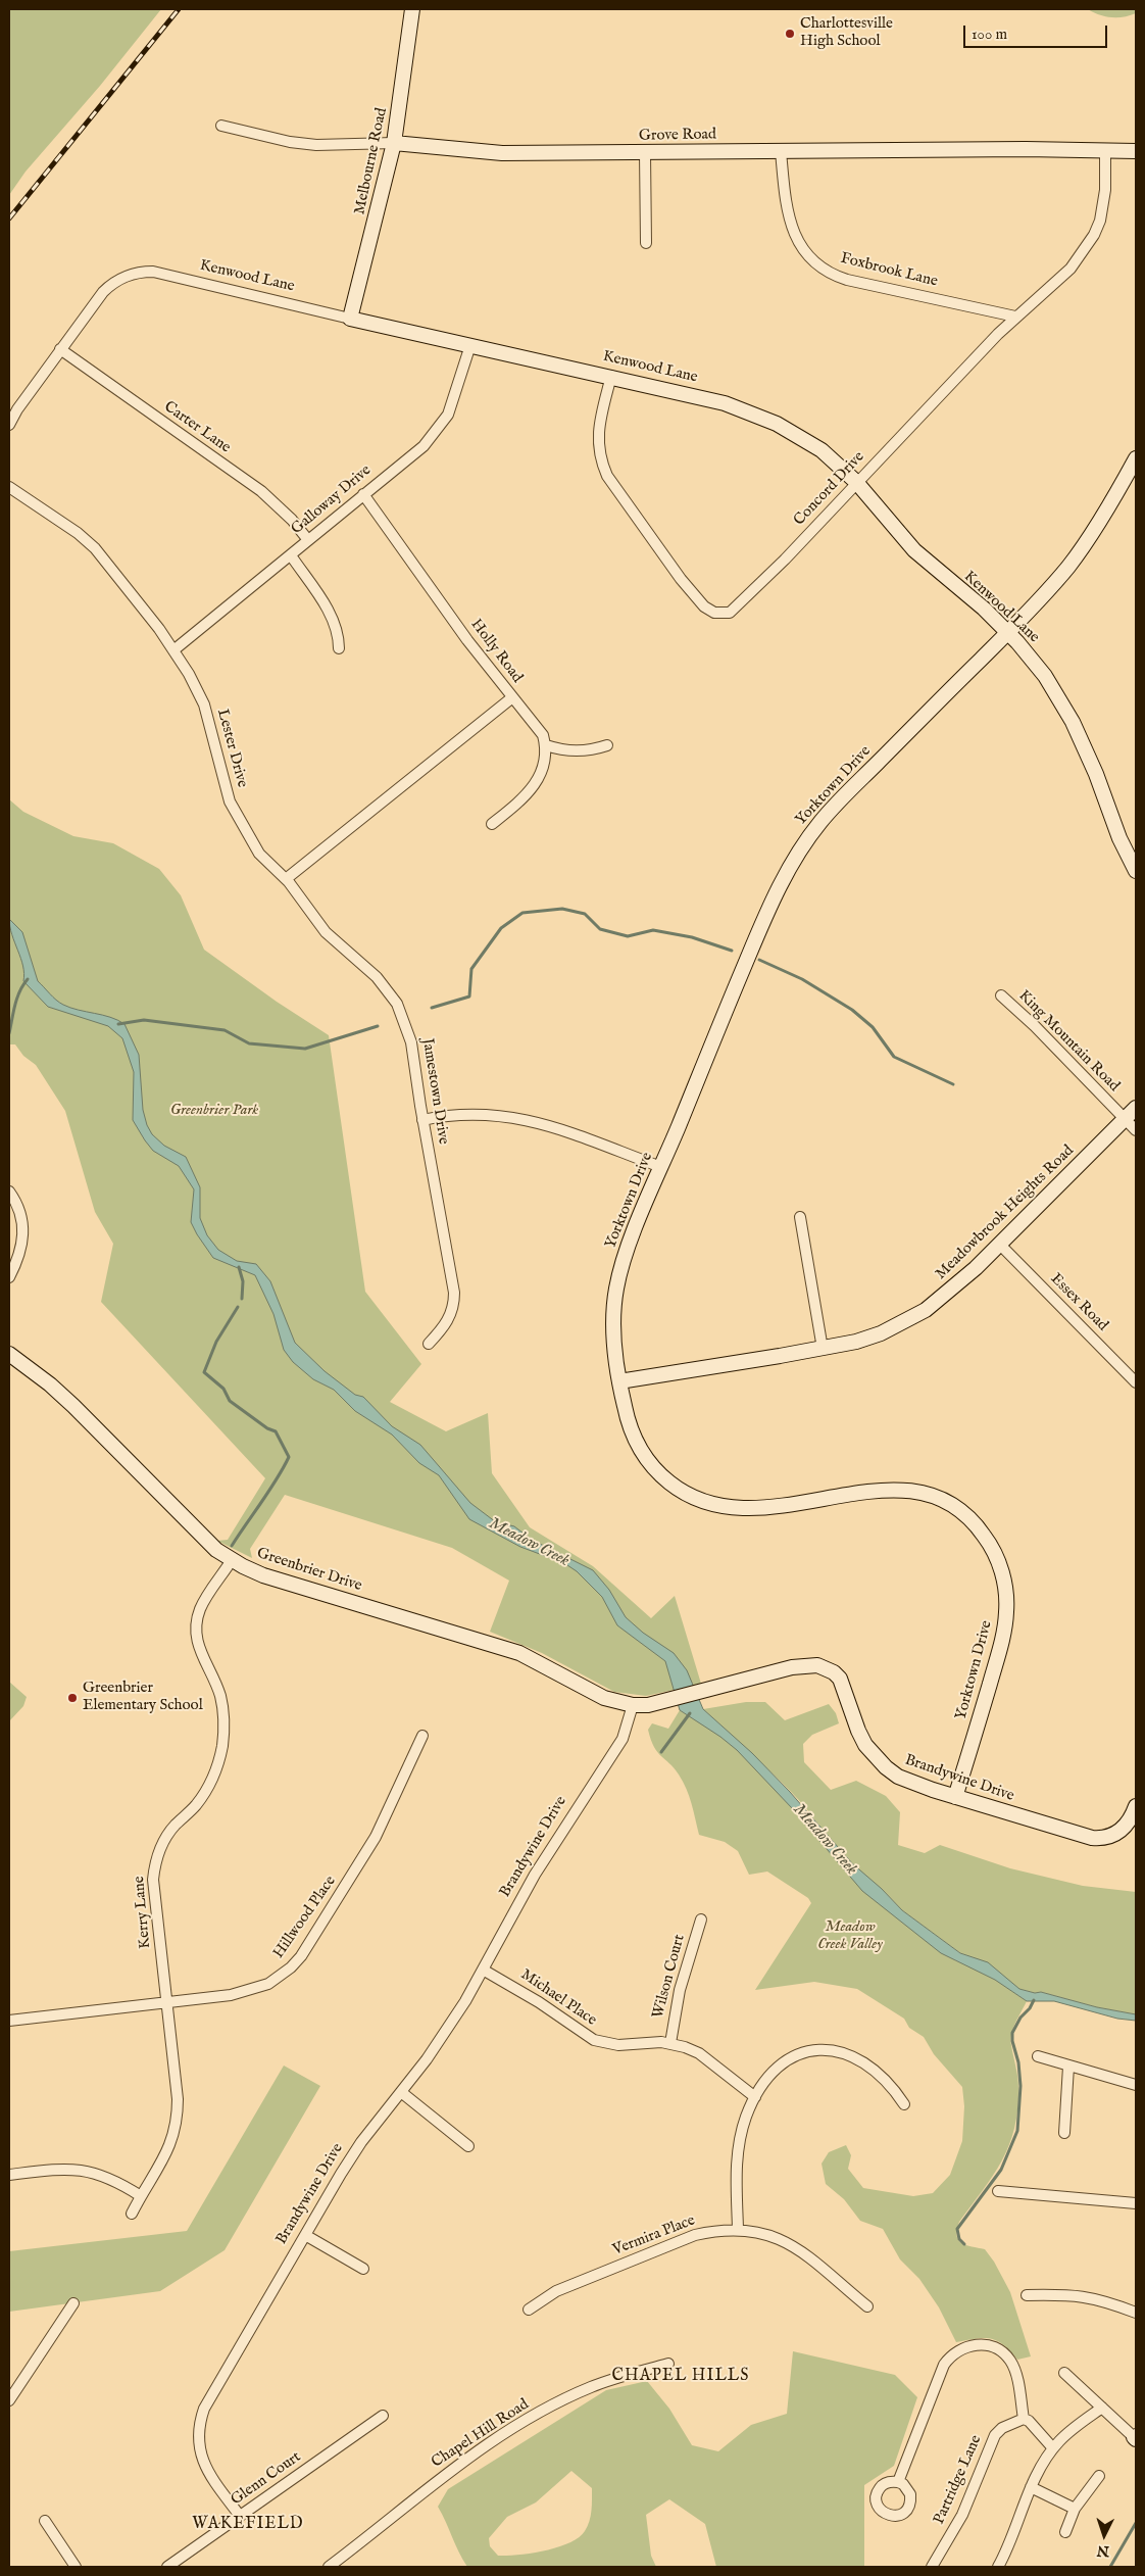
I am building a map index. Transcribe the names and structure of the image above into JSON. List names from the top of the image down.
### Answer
{
  "streets": {
    "street": [
      "Grove Road",
      "Melbourne Road",
      "Foxbrook Lane",
      "Kenwood Lane",
      "Carter Lane",
      "Concord Drive",
      "Galloway Drive",
      "Holly Road",
      "Lester Drive",
      "Yorktown Drive",
      "King Mountain Road",
      "Jamestown Drive",
      "Meadowbrook Heights Road",
      "Essex Road",
      "Greenbrier Drive",
      "Brandywine Drive",
      "Kerry Lane",
      "Hillwood Place",
      "Wilson Court",
      "Michael Place",
      "Vermira Place",
      "Chapel Hill Road",
      "Glenn Court",
      "Partridge Lane"
    ]
  },
  "crossings": [
    ["Grove Road", "Melbourne Road"],
    ["Grove Road", "Foxbrook Lane"],
    ["Grove Road", "Concord Drive"],
    ["Melbourne Road", "Kenwood Lane"],
    ["Foxbrook Lane", "Concord Drive"],
    ["Kenwood Lane", "Carter Lane"],
    ["Kenwood Lane", "Concord Drive"],
    ["Kenwood Lane", "Galloway Drive"],
    ["Kenwood Lane", "Yorktown Drive"],
    ["Carter Lane", "Galloway Drive"],
    ["Galloway Drive", "Holly Road"],
    ["Galloway Drive", "Lester Drive"],
    ["Lester Drive", "Jamestown Drive"],
    ["Yorktown Drive", "Meadowbrook Heights Road"],
    ["Yorktown Drive", "Brandywine Drive"],
    ["King Mountain Road", "Meadowbrook Heights Road"],
    ["Meadowbrook Heights Road", "Essex Road"],
    ["Greenbrier Drive", "Brandywine Drive"],
    ["Greenbrier Drive", "Kerry Lane"],
    ["Brandywine Drive", "Michael Place"],
    ["Brandywine Drive", "Glenn Court"],
    ["Kerry Lane", "Hillwood Place"],
    ["Wilson Court", "Michael Place"]
  ],
  "districts": ["CHAPEL HILLS", "WAKEFIELD"],
  "water": ["Meadow Creek"],
  "parks": ["Greenbrier Park", "Meadow Creek Valley"],
  "places": ["Charlottesville High School", "Greenbrier Elementary School"],
  "scale_bar": "100 m",
  "north": "bottom"
}
